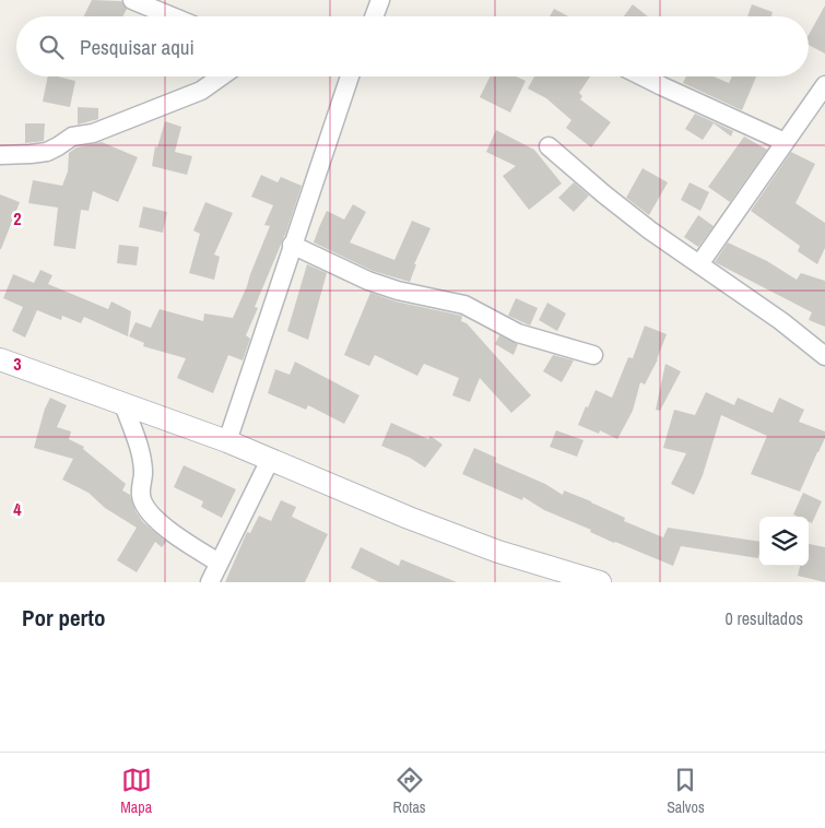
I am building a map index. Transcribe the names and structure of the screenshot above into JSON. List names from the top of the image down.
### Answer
{
  "page": {
    "search": "Pesquisar aqui",
    "heading": ["Por perto", "0 resultados"],
    "nav": ["Mapa", "Rotas", "Salvos"]
  },
  "grid": {
    "rows": ["2", "3", "4"]
  }
}
